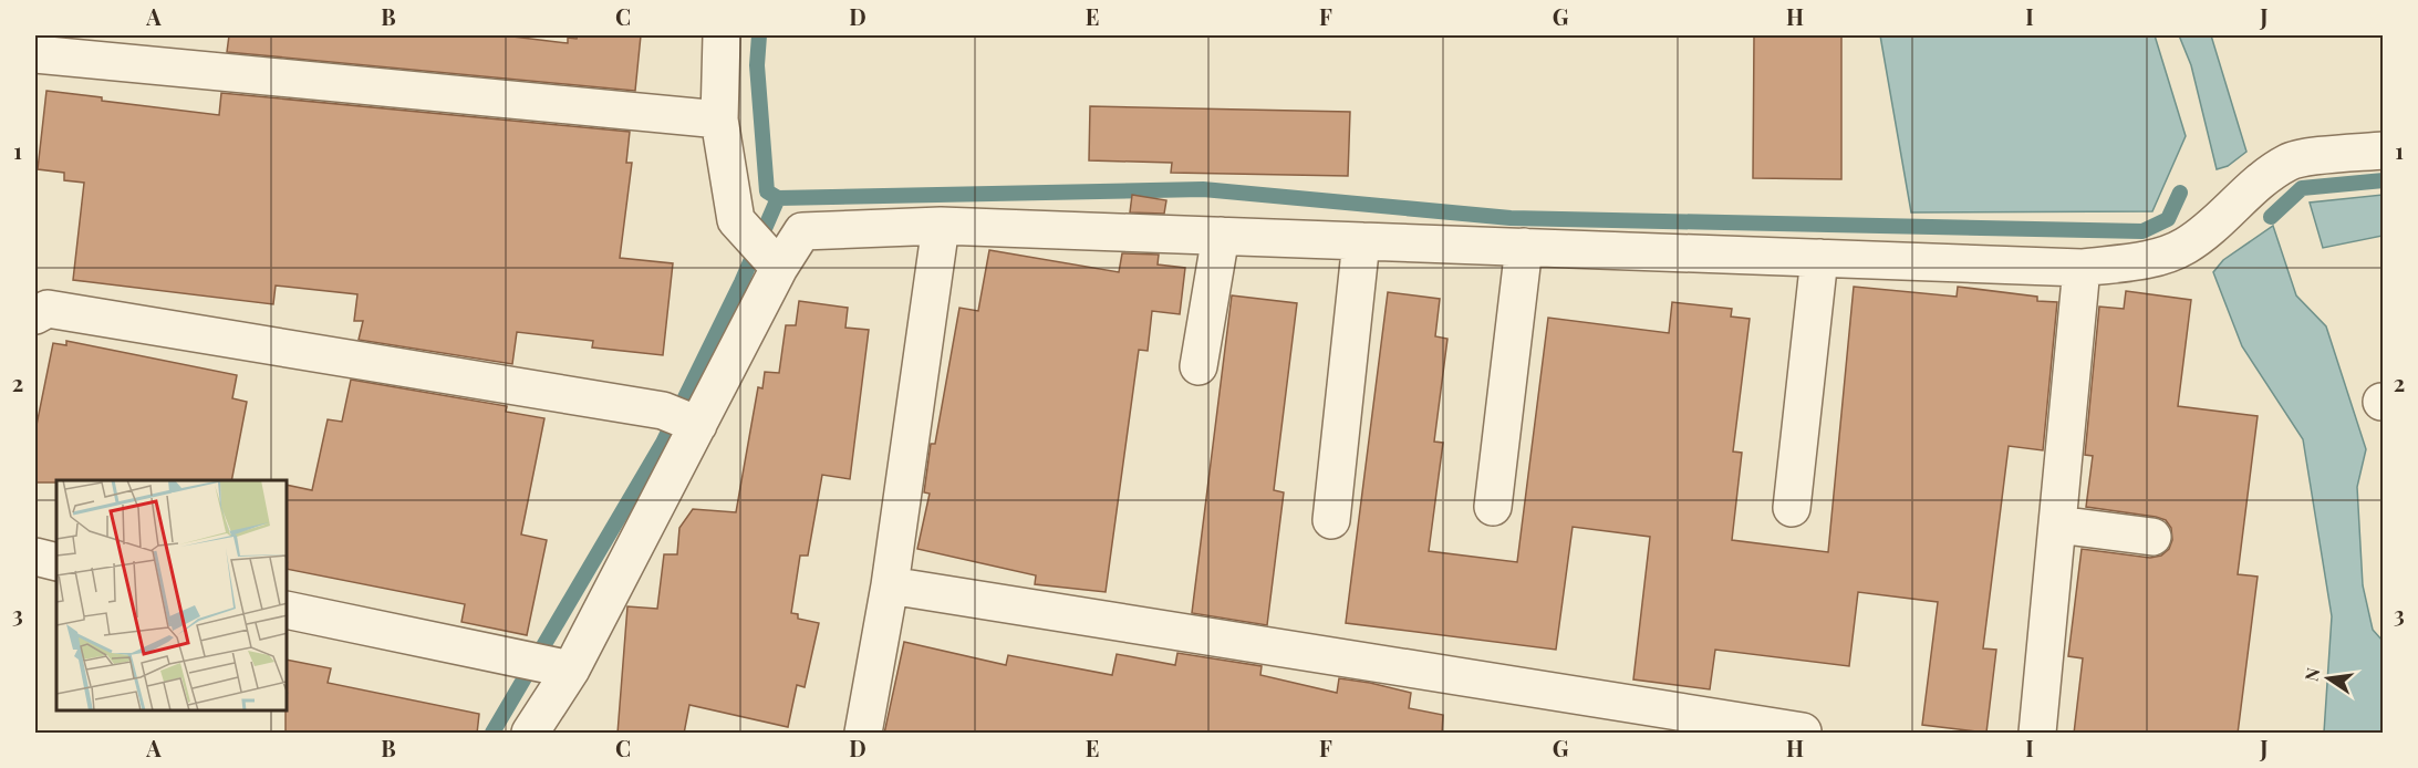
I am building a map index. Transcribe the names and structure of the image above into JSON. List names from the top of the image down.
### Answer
{
  "north": "left",
  "grid": {
    "columns": [
      "A",
      "B",
      "C",
      "D",
      "E",
      "F",
      "G",
      "H",
      "I",
      "J"
    ],
    "rows": ["1", "2", "3"]
  }
}
